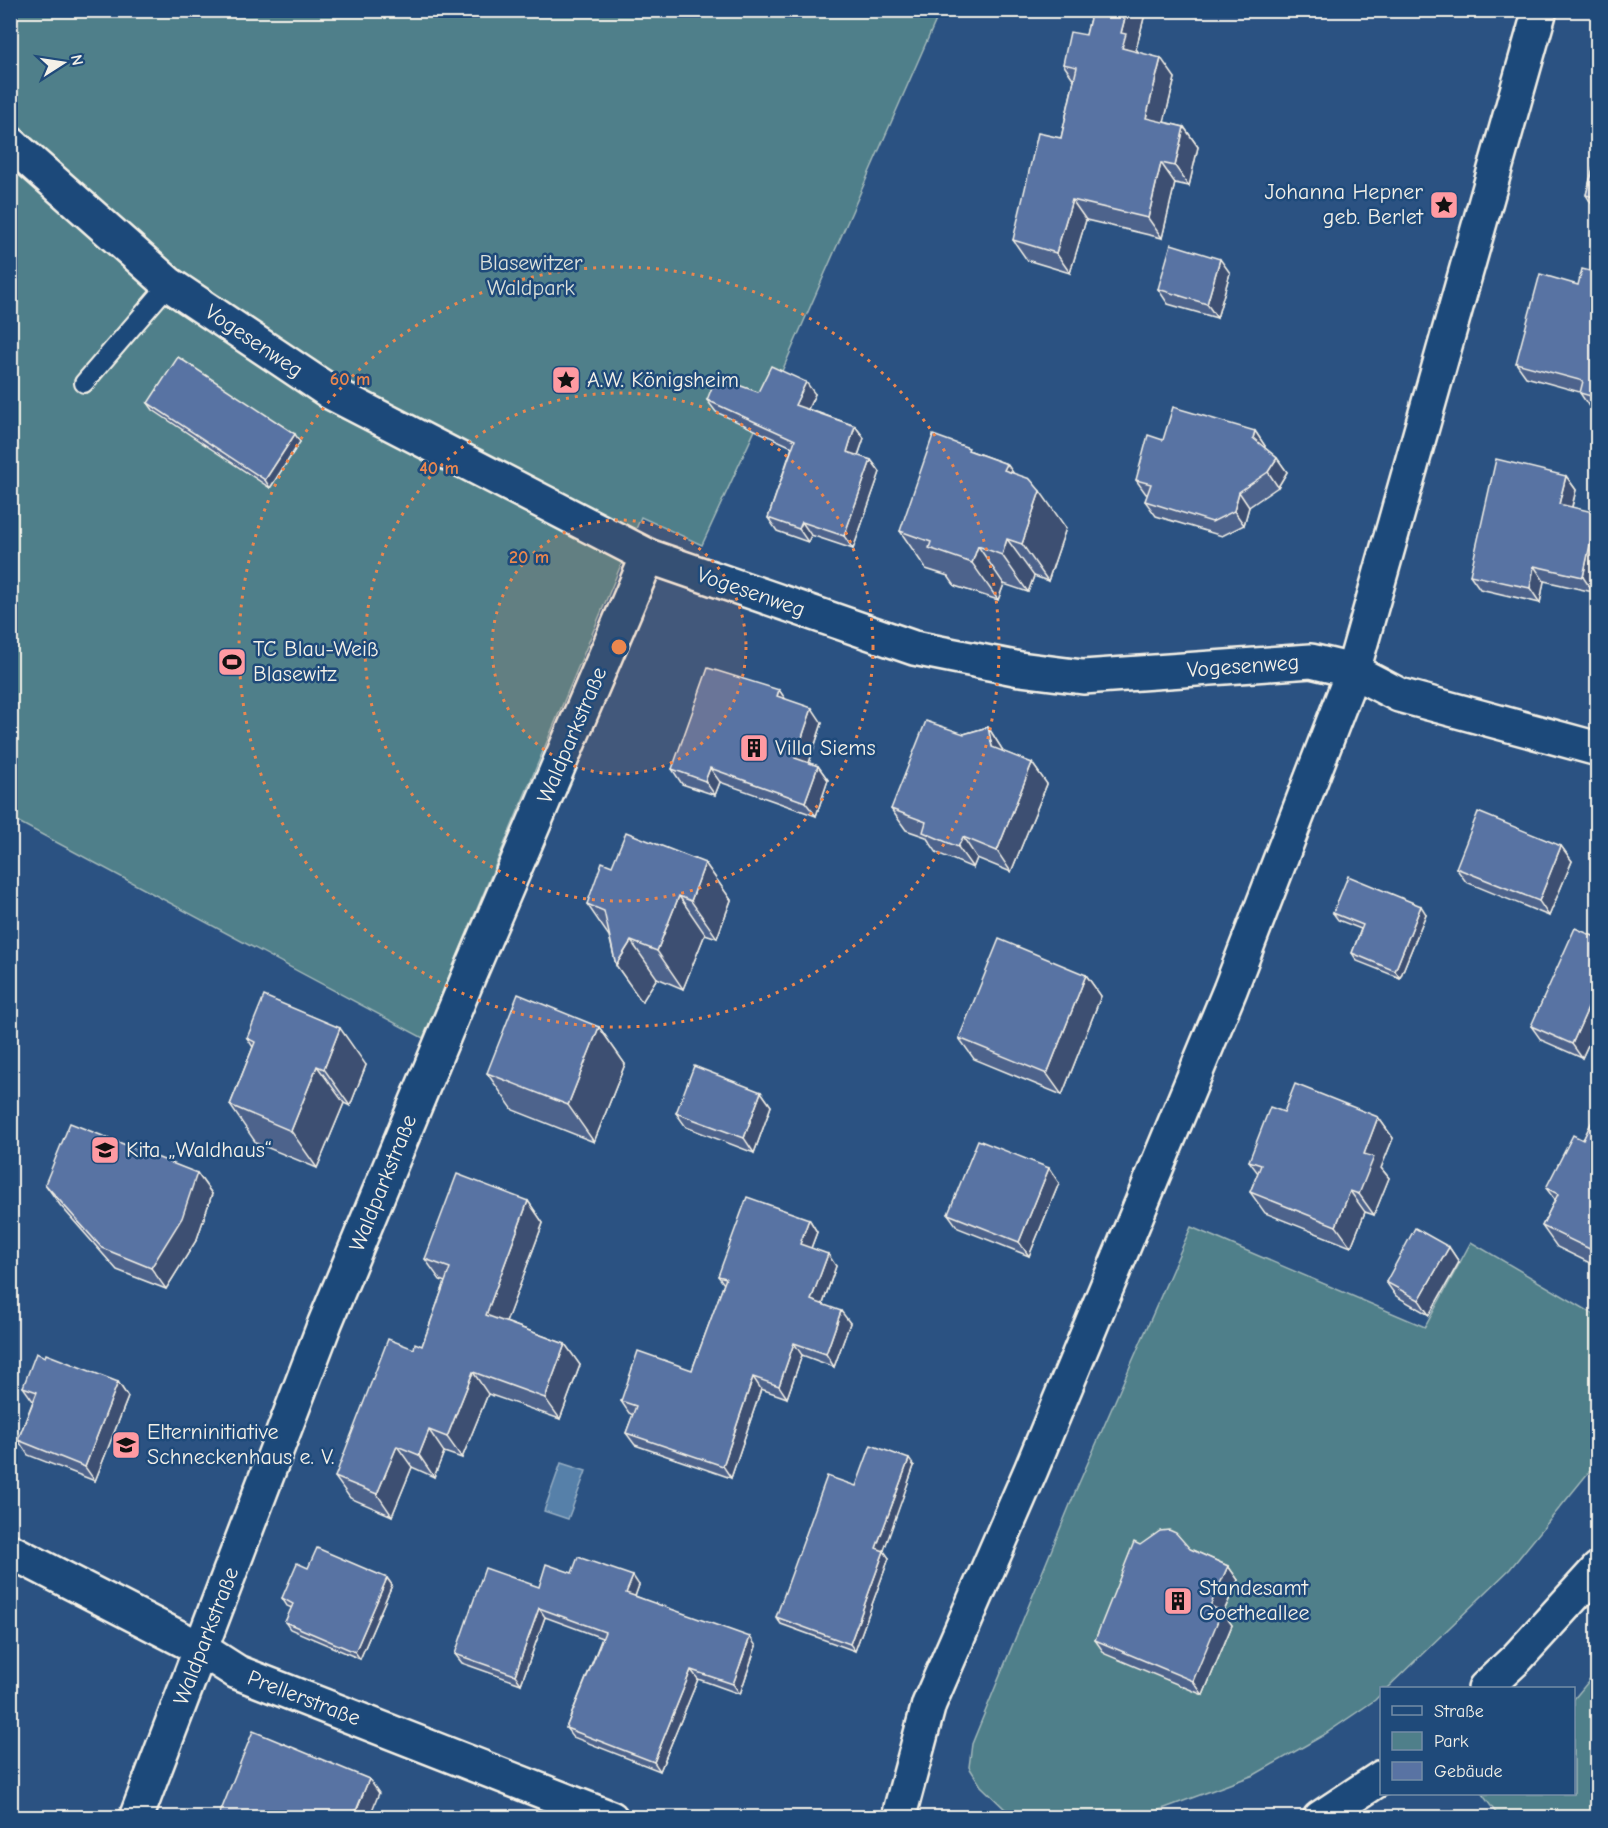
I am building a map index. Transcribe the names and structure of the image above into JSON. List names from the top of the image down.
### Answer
{
  "streets": {
    "street": ["Vogesenweg", "Waldparkstraße", "Prellerstraße"]
  },
  "crossings": [
    ["Vogesenweg", "Waldparkstraße"],
    ["Waldparkstraße", "Prellerstraße"]
  ],
  "parks": ["Blasewitzer Waldpark"],
  "places": {
    "place": ["Johanna Hepner geb. Berlet", "A.W. Königsheim"],
    "sports": ["TC Blau-Weiß Blasewitz"],
    "building": ["Villa Siems", "Standesamt Goetheallee"],
    "school or university": ["Kita „Waldhaus“", "Elterninitiative Schneckenhaus e. V."]
  },
  "legend": ["Straße", "Park", "Gebäude"],
  "north": "right",
  "rings": ["60 m", "40 m", "20 m"]
}
